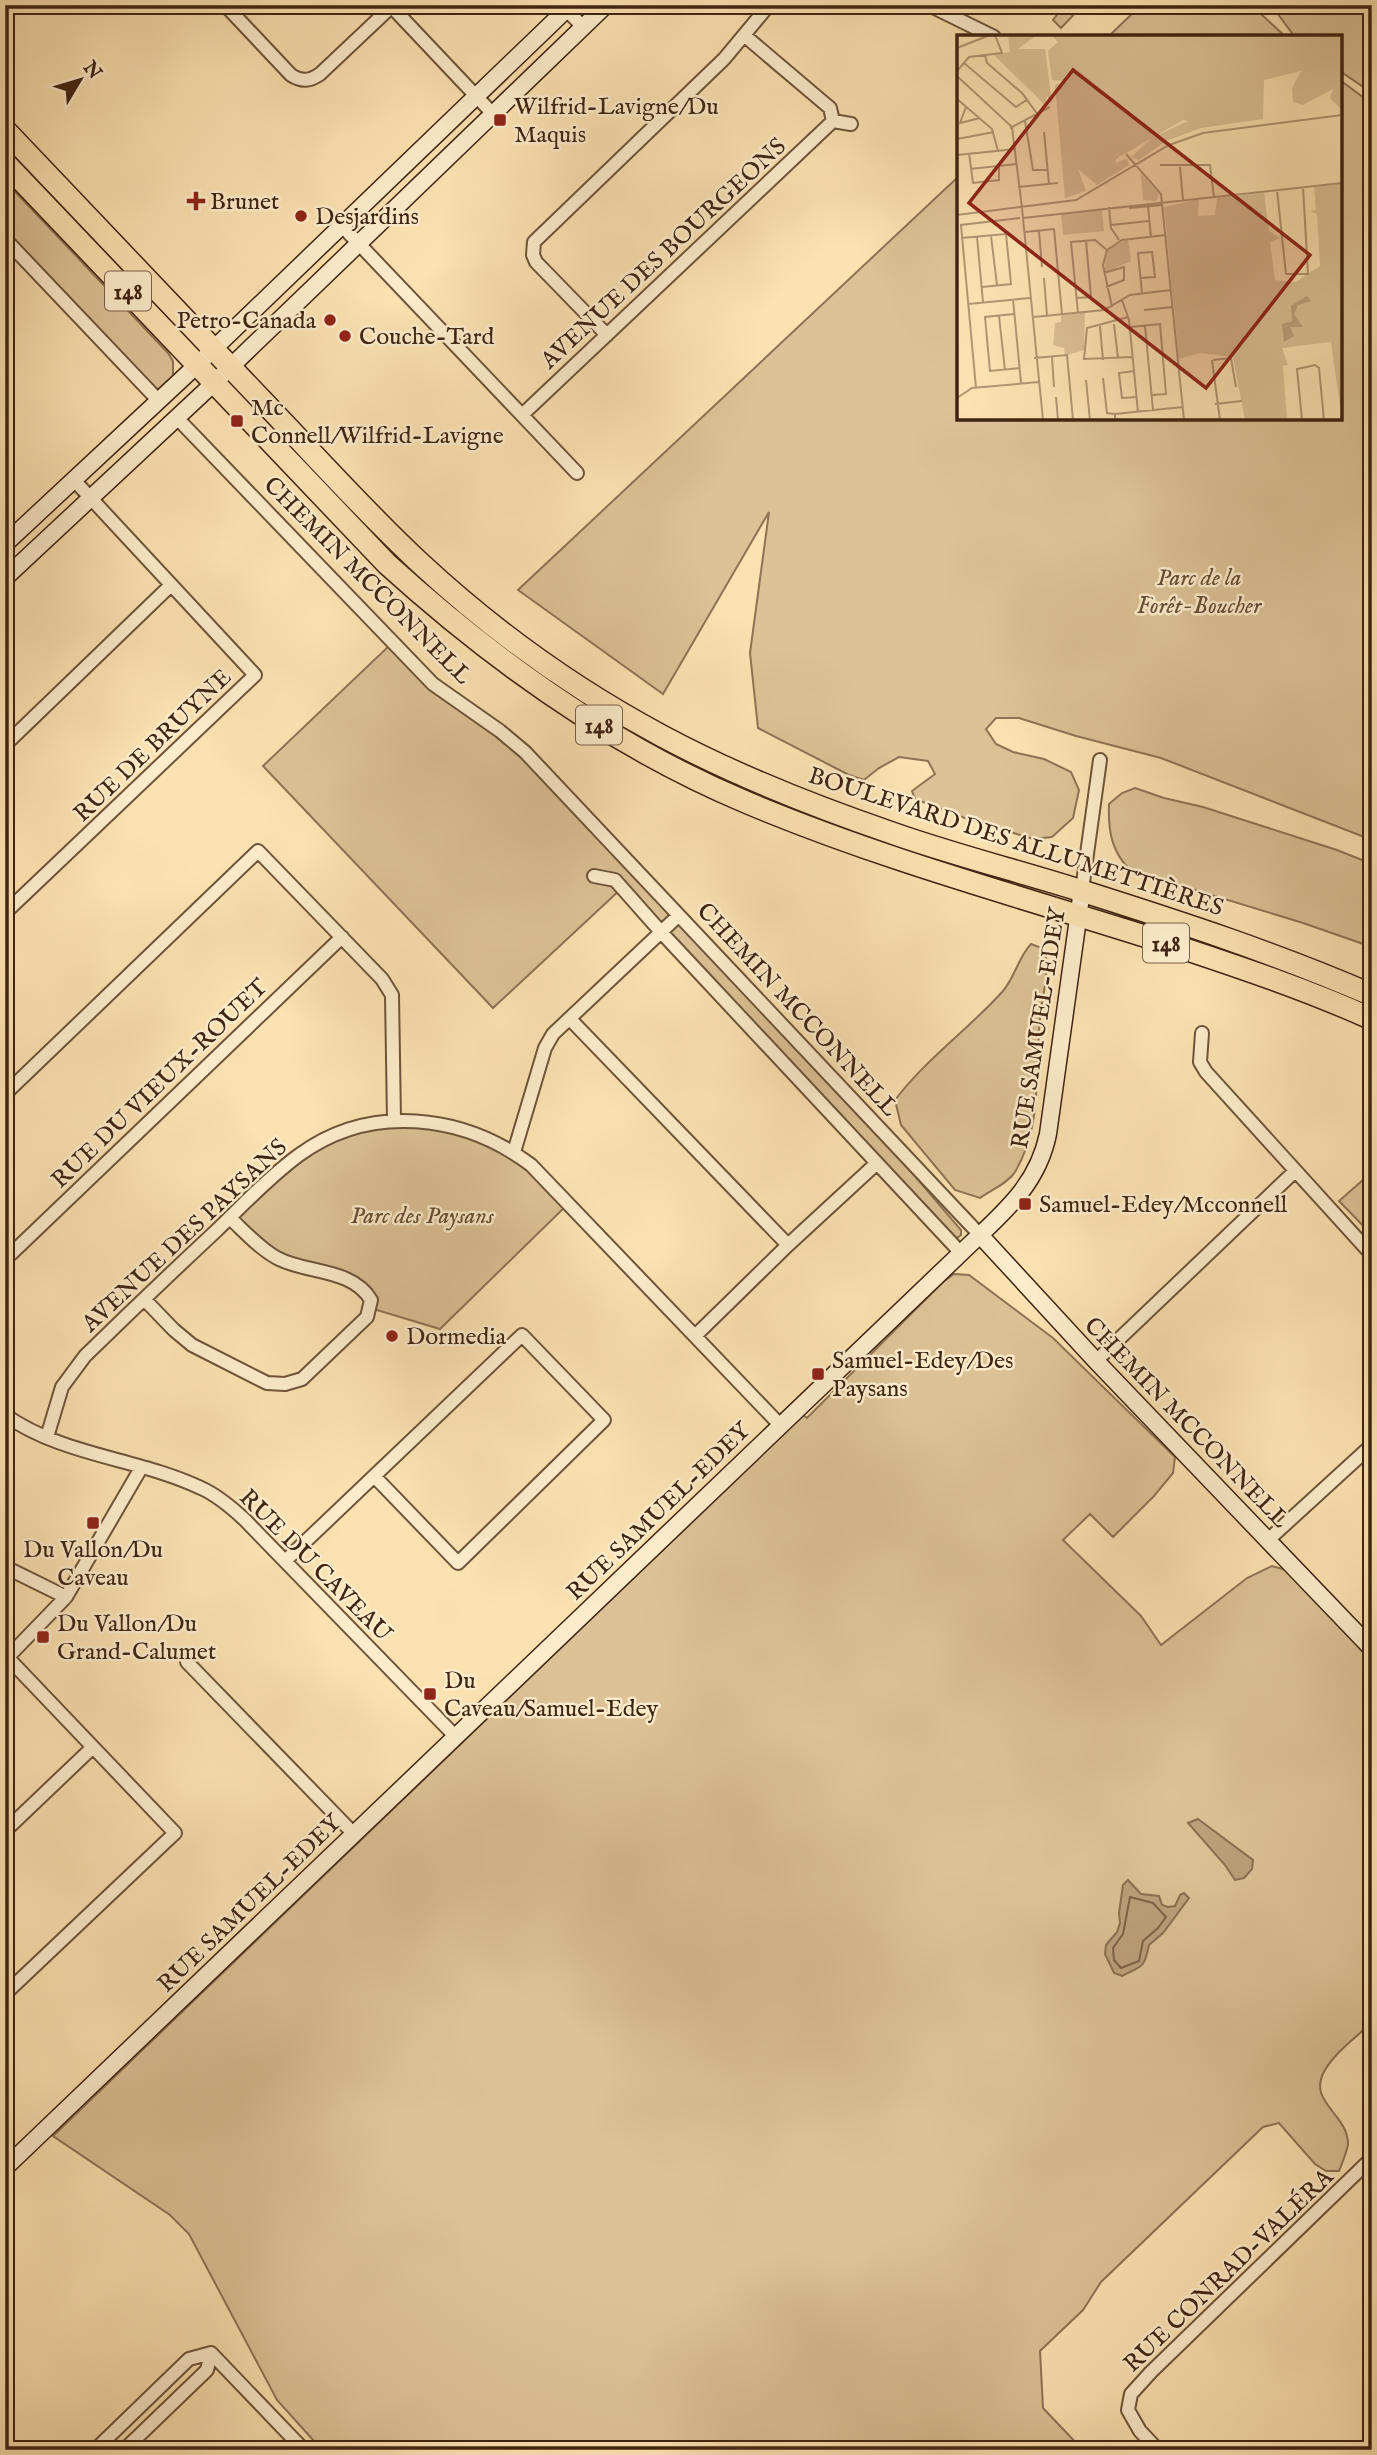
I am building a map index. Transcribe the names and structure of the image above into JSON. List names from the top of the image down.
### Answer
{
  "streets": {
    "highway": ["148", "BOULEVARD DES ALLUMETTIÈRES"],
    "street": [
      "AVENUE DES BOURGEONS",
      "CHEMIN MCCONNELL",
      "RUE DE BRUYNE",
      "RUE SAMUEL-EDEY",
      "RUE DU VIEUX-ROUET",
      "AVENUE DES PAYSANS",
      "RUE DU CAVEAU",
      "RUE CONRAD-VALÉRA"
    ]
  },
  "crossings": [
    ["CHEMIN MCCONNELL", "RUE SAMUEL-EDEY"],
    ["BOULEVARD DES ALLUMETTIÈRES", "RUE SAMUEL-EDEY"],
    ["RUE SAMUEL-EDEY", "AVENUE DES PAYSANS"],
    ["RUE SAMUEL-EDEY", "RUE DU CAVEAU"],
    ["AVENUE DES PAYSANS", "RUE DU CAVEAU"]
  ],
  "parks": ["Parc de la Forêt-Boucher", "Parc des Paysans"],
  "places": {
    "transit": [
      "Wilfrid-Lavigne/Du Maquis",
      "Mc Connell/Wilfrid-Lavigne",
      "Samuel-Edey/Mcconnell",
      "Samuel-Edey/Des Paysans",
      "Du Vallon/Du Caveau",
      "Du Vallon/Du Grand-Calumet",
      "Du Caveau/Samuel-Edey"
    ],
    "health": ["Brunet"],
    "other": [
      "Desjardins",
      "Petro-Canada",
      "Couche-Tard",
      "Dormedia"
    ]
  },
  "north": "top right"
}
